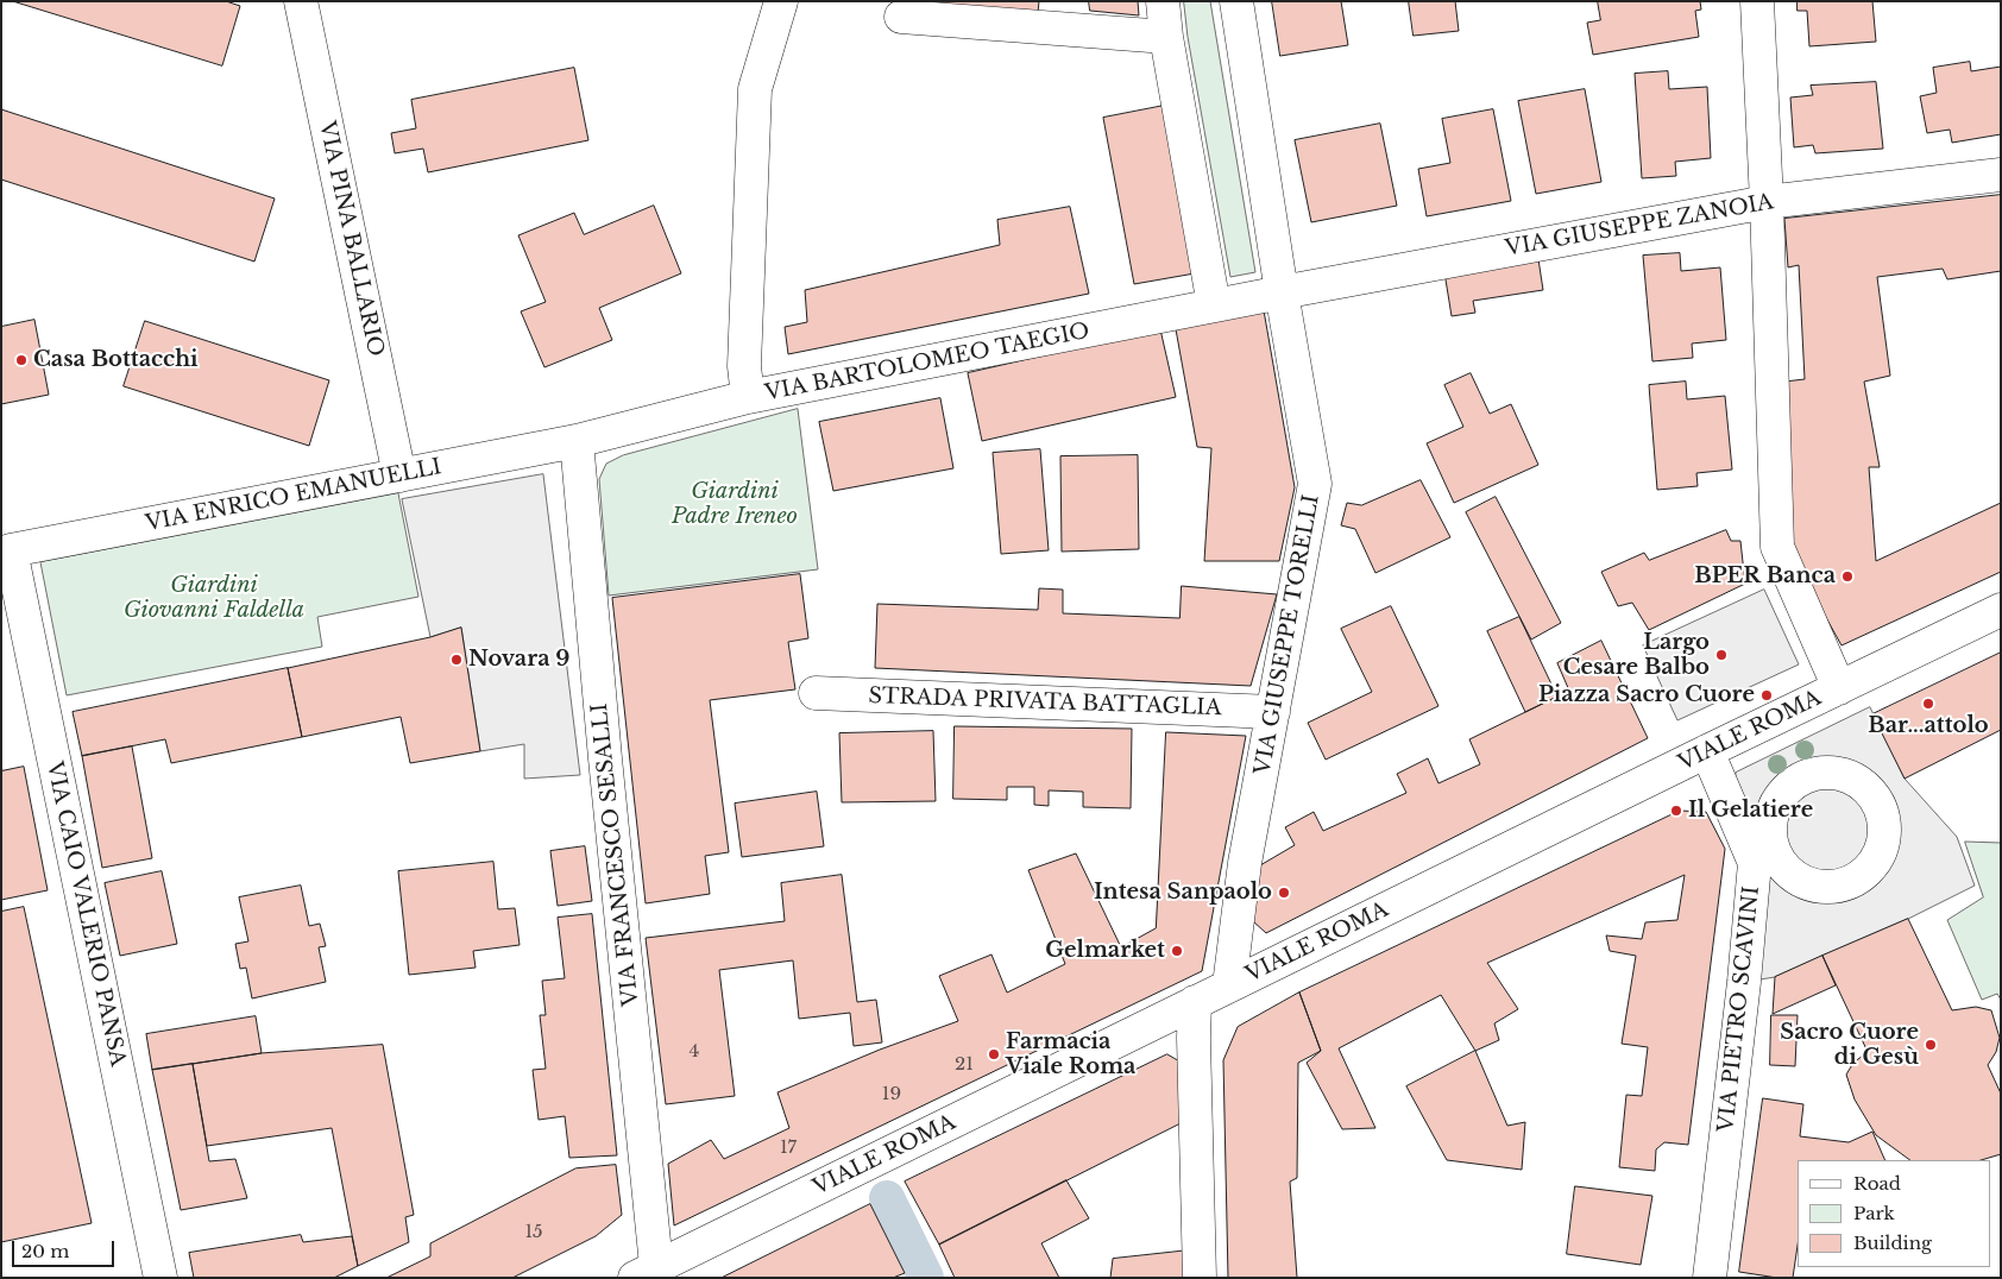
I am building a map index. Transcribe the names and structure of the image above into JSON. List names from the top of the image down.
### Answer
{
  "streets": {
    "street": [
      "VIA GIUSEPPE ZANOIA",
      "VIA PINA BALLARIO",
      "VIA BARTOLOMEO TAEGIO",
      "VIA ENRICO EMANUELLI",
      "VIA GIUSEPPE TORELLI",
      "STRADA PRIVATA BATTAGLIA",
      "VIALE ROMA",
      "VIA FRANCESCO SESALLI",
      "VIA CAIO VALERIO PANSA",
      "VIA PIETRO SCAVINI"
    ]
  },
  "crossings": [
    ["VIA GIUSEPPE ZANOIA", "VIA BARTOLOMEO TAEGIO"],
    ["VIA GIUSEPPE ZANOIA", "VIA GIUSEPPE TORELLI"],
    ["VIA PINA BALLARIO", "VIA ENRICO EMANUELLI"],
    ["VIA BARTOLOMEO TAEGIO", "VIA ENRICO EMANUELLI"],
    ["VIA BARTOLOMEO TAEGIO", "VIA GIUSEPPE TORELLI"],
    ["VIA BARTOLOMEO TAEGIO", "VIA FRANCESCO SESALLI"],
    ["VIA ENRICO EMANUELLI", "VIA FRANCESCO SESALLI"],
    ["VIA ENRICO EMANUELLI", "VIA CAIO VALERIO PANSA"],
    ["VIA GIUSEPPE TORELLI", "STRADA PRIVATA BATTAGLIA"],
    ["VIA GIUSEPPE TORELLI", "VIALE ROMA"],
    ["VIALE ROMA", "VIA FRANCESCO SESALLI"],
    ["VIALE ROMA", "VIA PIETRO SCAVINI"]
  ],
  "parks": ["Giardini Padre Ireneo", "Giardini Giovanni Faldella"],
  "places": [
    "Casa Bottacchi",
    "BPER Banca",
    "Largo Cesare Balbo",
    "Novara 9",
    "Piazza Sacro Cuore",
    "Bar...attolo",
    "Il Gelatiere",
    "Intesa Sanpaolo",
    "Gelmarket",
    "Sacro Cuore di Gesù",
    "Farmacia Viale Roma"
  ],
  "house_numbers": [
    "4",
    "21",
    "19",
    "17",
    "15"
  ],
  "legend": ["Road", "Park", "Building"],
  "scale_bar": "20 m"
}
